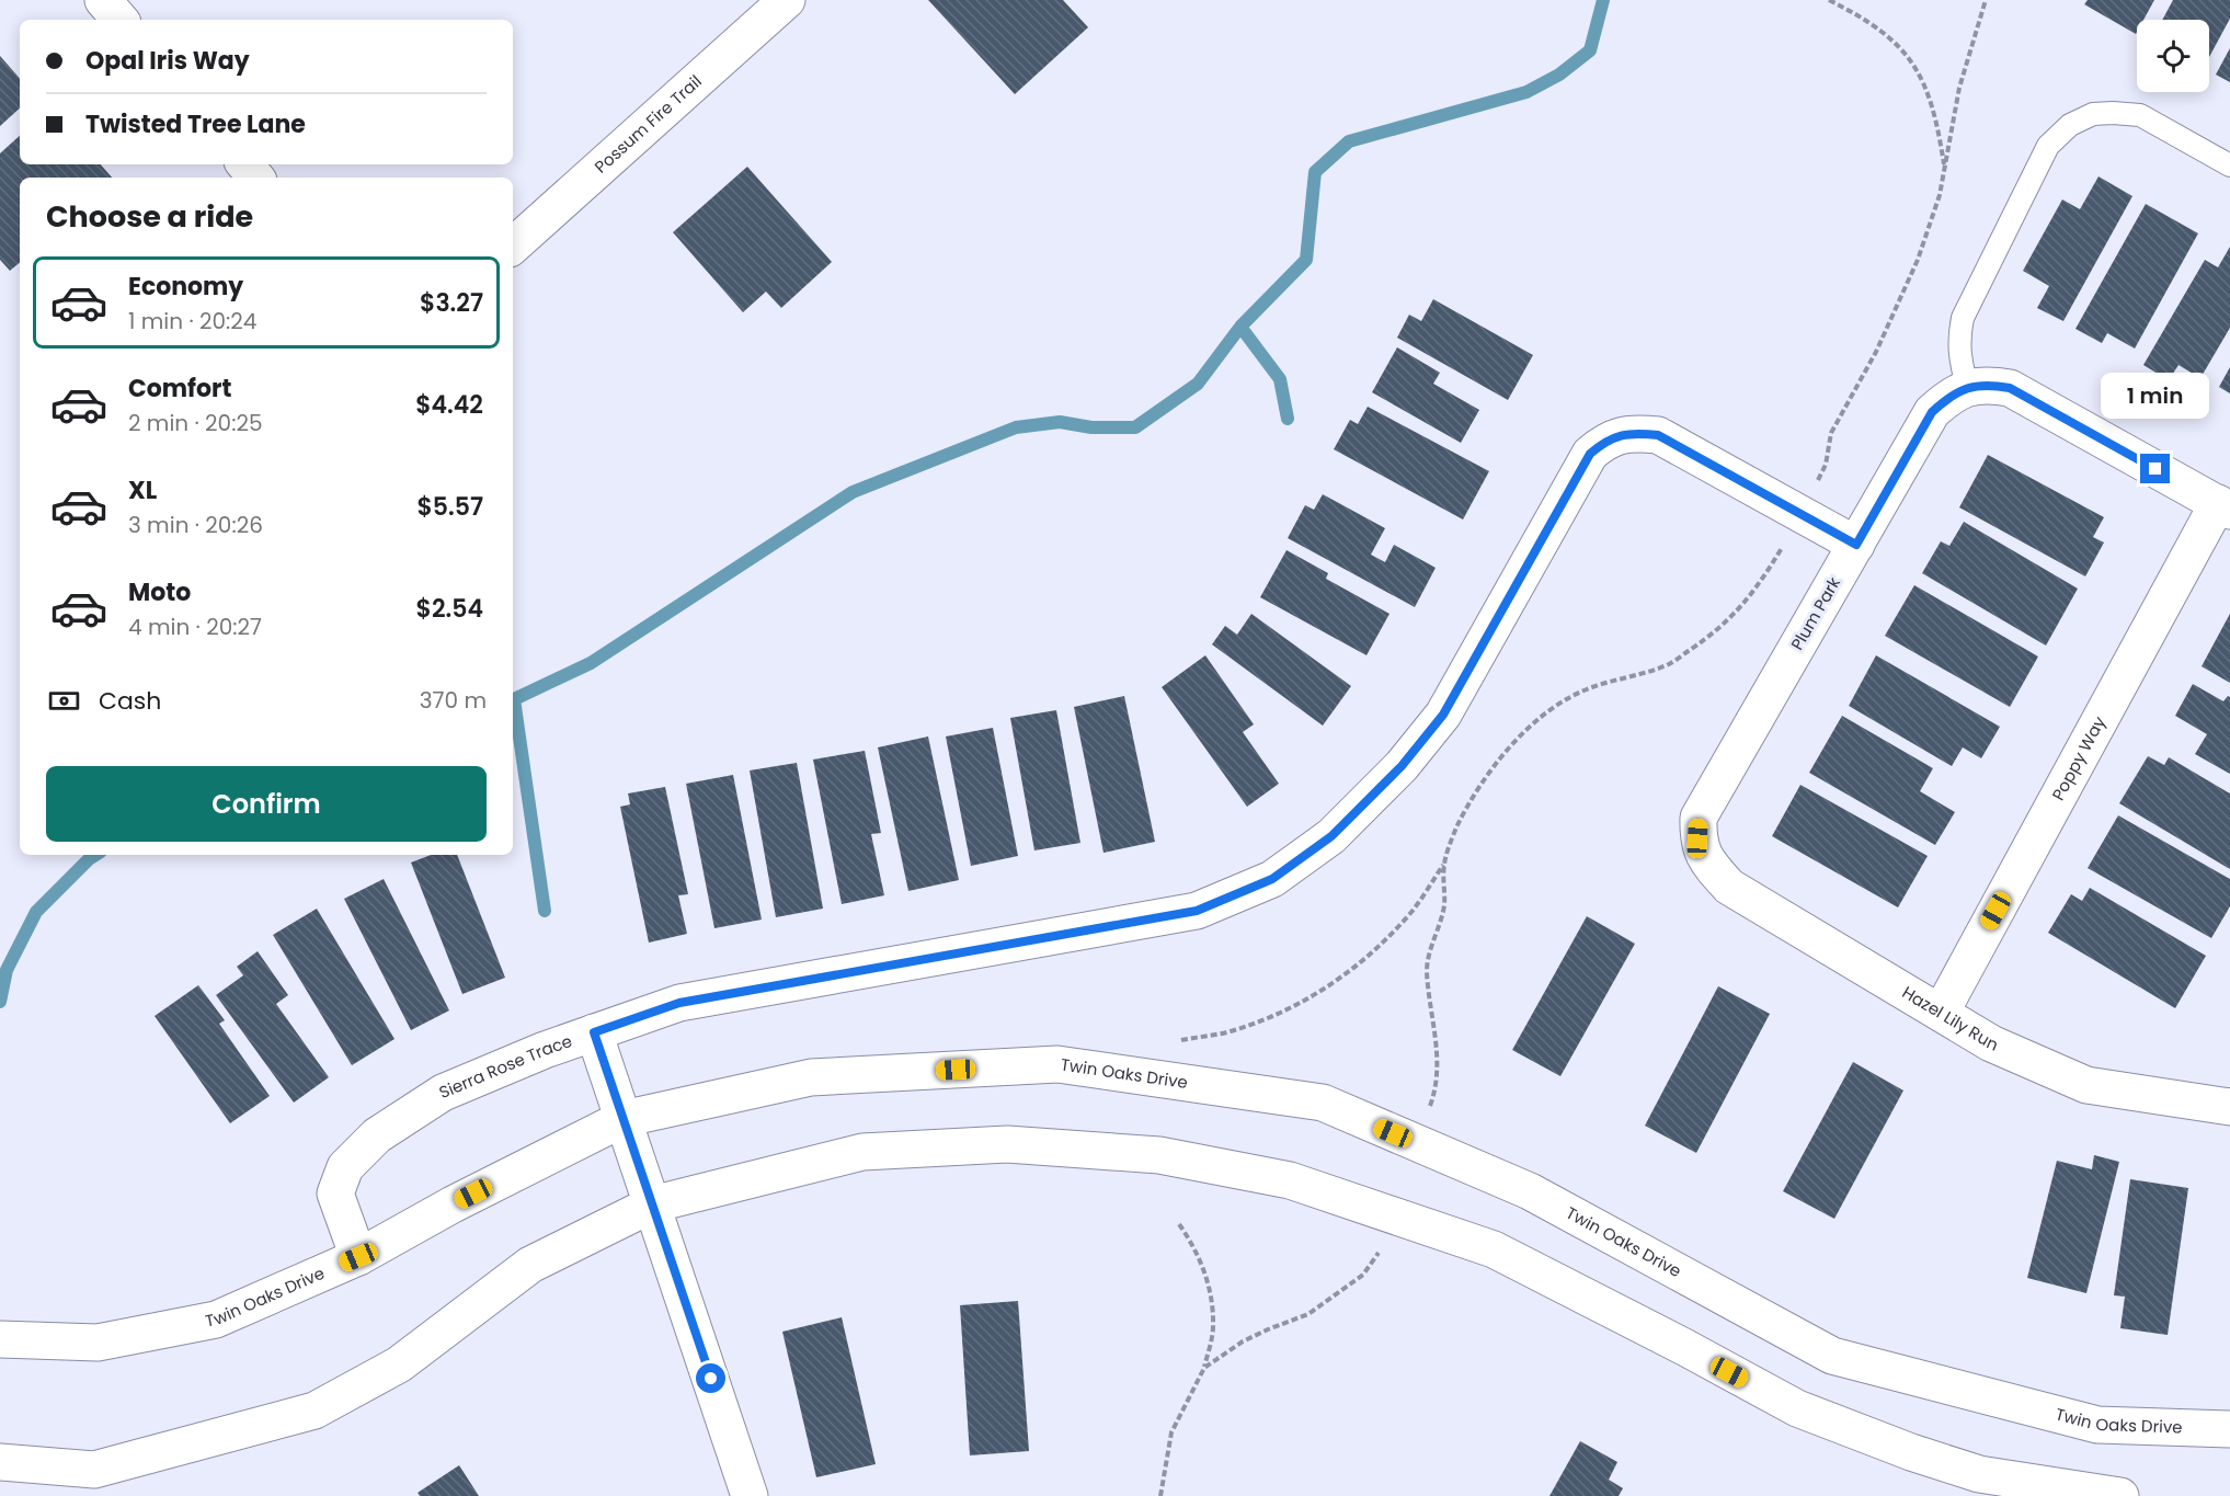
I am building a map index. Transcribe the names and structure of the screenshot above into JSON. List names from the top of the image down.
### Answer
{
  "streets": {
    "street": [
      "Possum Fire Trail",
      "Plum Park",
      "Poppy Way",
      "Hazel Lily Run",
      "Sierra Rose Trace",
      "Twin Oaks Drive"
    ]
  },
  "crossings": [
    ["Plum Park", "Hazel Lily Run"],
    ["Plum Park", "Sierra Rose Trace"],
    ["Poppy Way", "Hazel Lily Run"],
    ["Sierra Rose Trace", "Twin Oaks Drive"]
  ],
  "page": {
    "banner": ["Opal Iris Way", "Twisted Tree Lane"],
    "heading": "Choose a ride",
    "list": [
      {
        "name": "Economy",
        "note": "1 min · 20:24",
        "value": "$3.27"
      },
      {
        "name": "Comfort",
        "note": "2 min · 20:25",
        "value": "$4.42"
      },
      {
        "name": "XL",
        "note": "3 min · 20:26",
        "value": "$5.57"
      },
      {
        "name": "Moto",
        "note": "4 min · 20:27",
        "value": "$2.54"
      }
    ],
    "bubble": "1 min",
    "pay": ["Cash", "370 m"],
    "buttons": "Confirm"
  }
}
